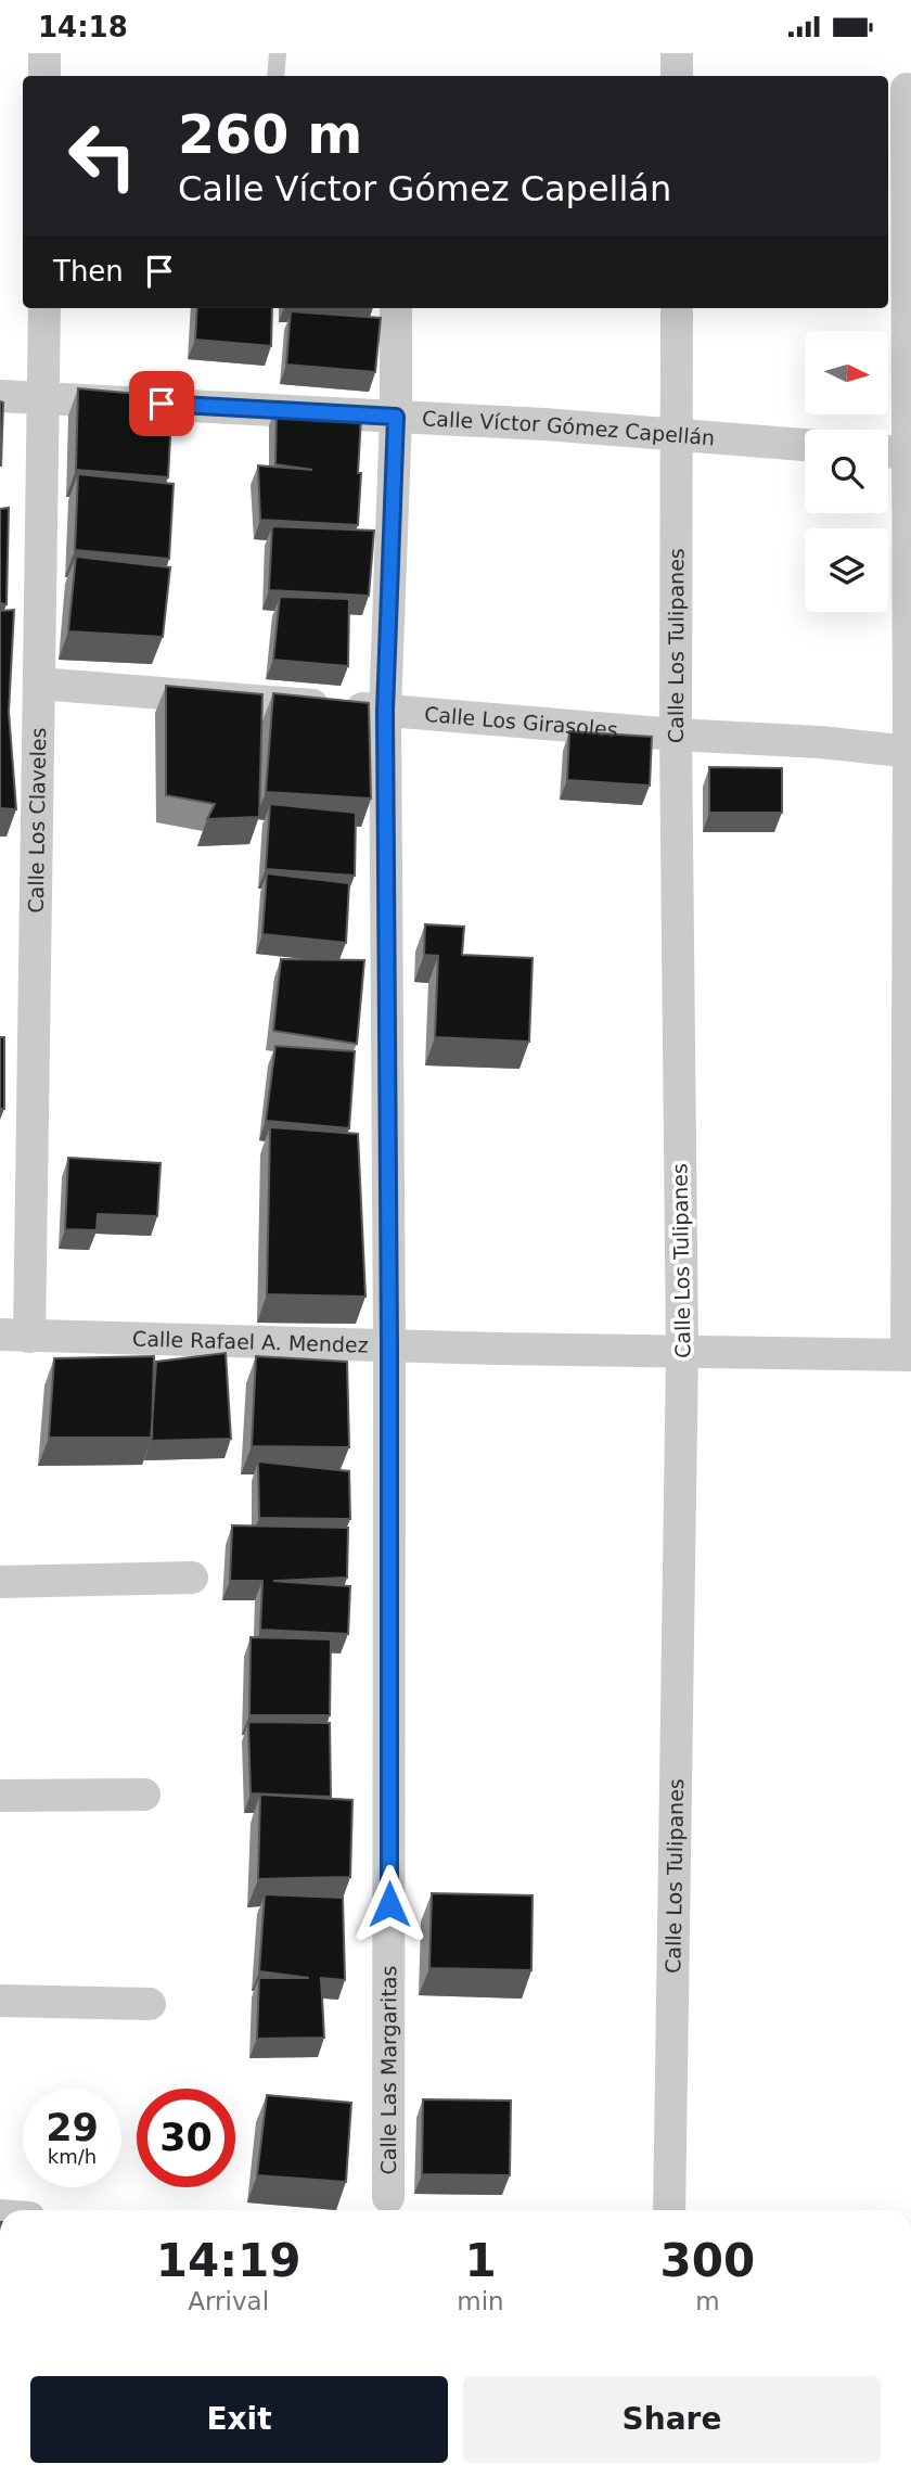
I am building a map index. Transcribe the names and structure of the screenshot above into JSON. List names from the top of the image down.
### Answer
{
  "streets": {
    "street": [
      "Calle Víctor Gómez Capellán",
      "Calle Los Tulipanes",
      "Calle Los Girasoles",
      "Calle Los Claveles",
      "Calle Rafael A. Mendez",
      "Calle Las Margaritas"
    ]
  },
  "crossings": [
    ["Calle Víctor Gómez Capellán", "Calle Los Tulipanes"],
    ["Calle Víctor Gómez Capellán", "Calle Los Claveles"],
    ["Calle Víctor Gómez Capellán", "Calle Las Margaritas"],
    ["Calle Los Tulipanes", "Calle Los Girasoles"],
    ["Calle Los Tulipanes", "Calle Rafael A. Mendez"],
    ["Calle Los Girasoles", "Calle Los Claveles"],
    ["Calle Los Girasoles", "Calle Las Margaritas"],
    ["Calle Los Claveles", "Calle Rafael A. Mendez"],
    ["Calle Rafael A. Mendez", "Calle Las Margaritas"]
  ],
  "north": "right",
  "page": {
    "status": "14:18",
    "turn": ["260 m", "Calle Víctor Gómez Capellán"],
    "then": "Then",
    "speed": "29 km/h",
    "limit": "30",
    "eta": [
      "14:19",
      "Arrival",
      "1",
      "min",
      "300",
      "m"
    ],
    "buttons": ["Exit", "Share"]
  }
}
